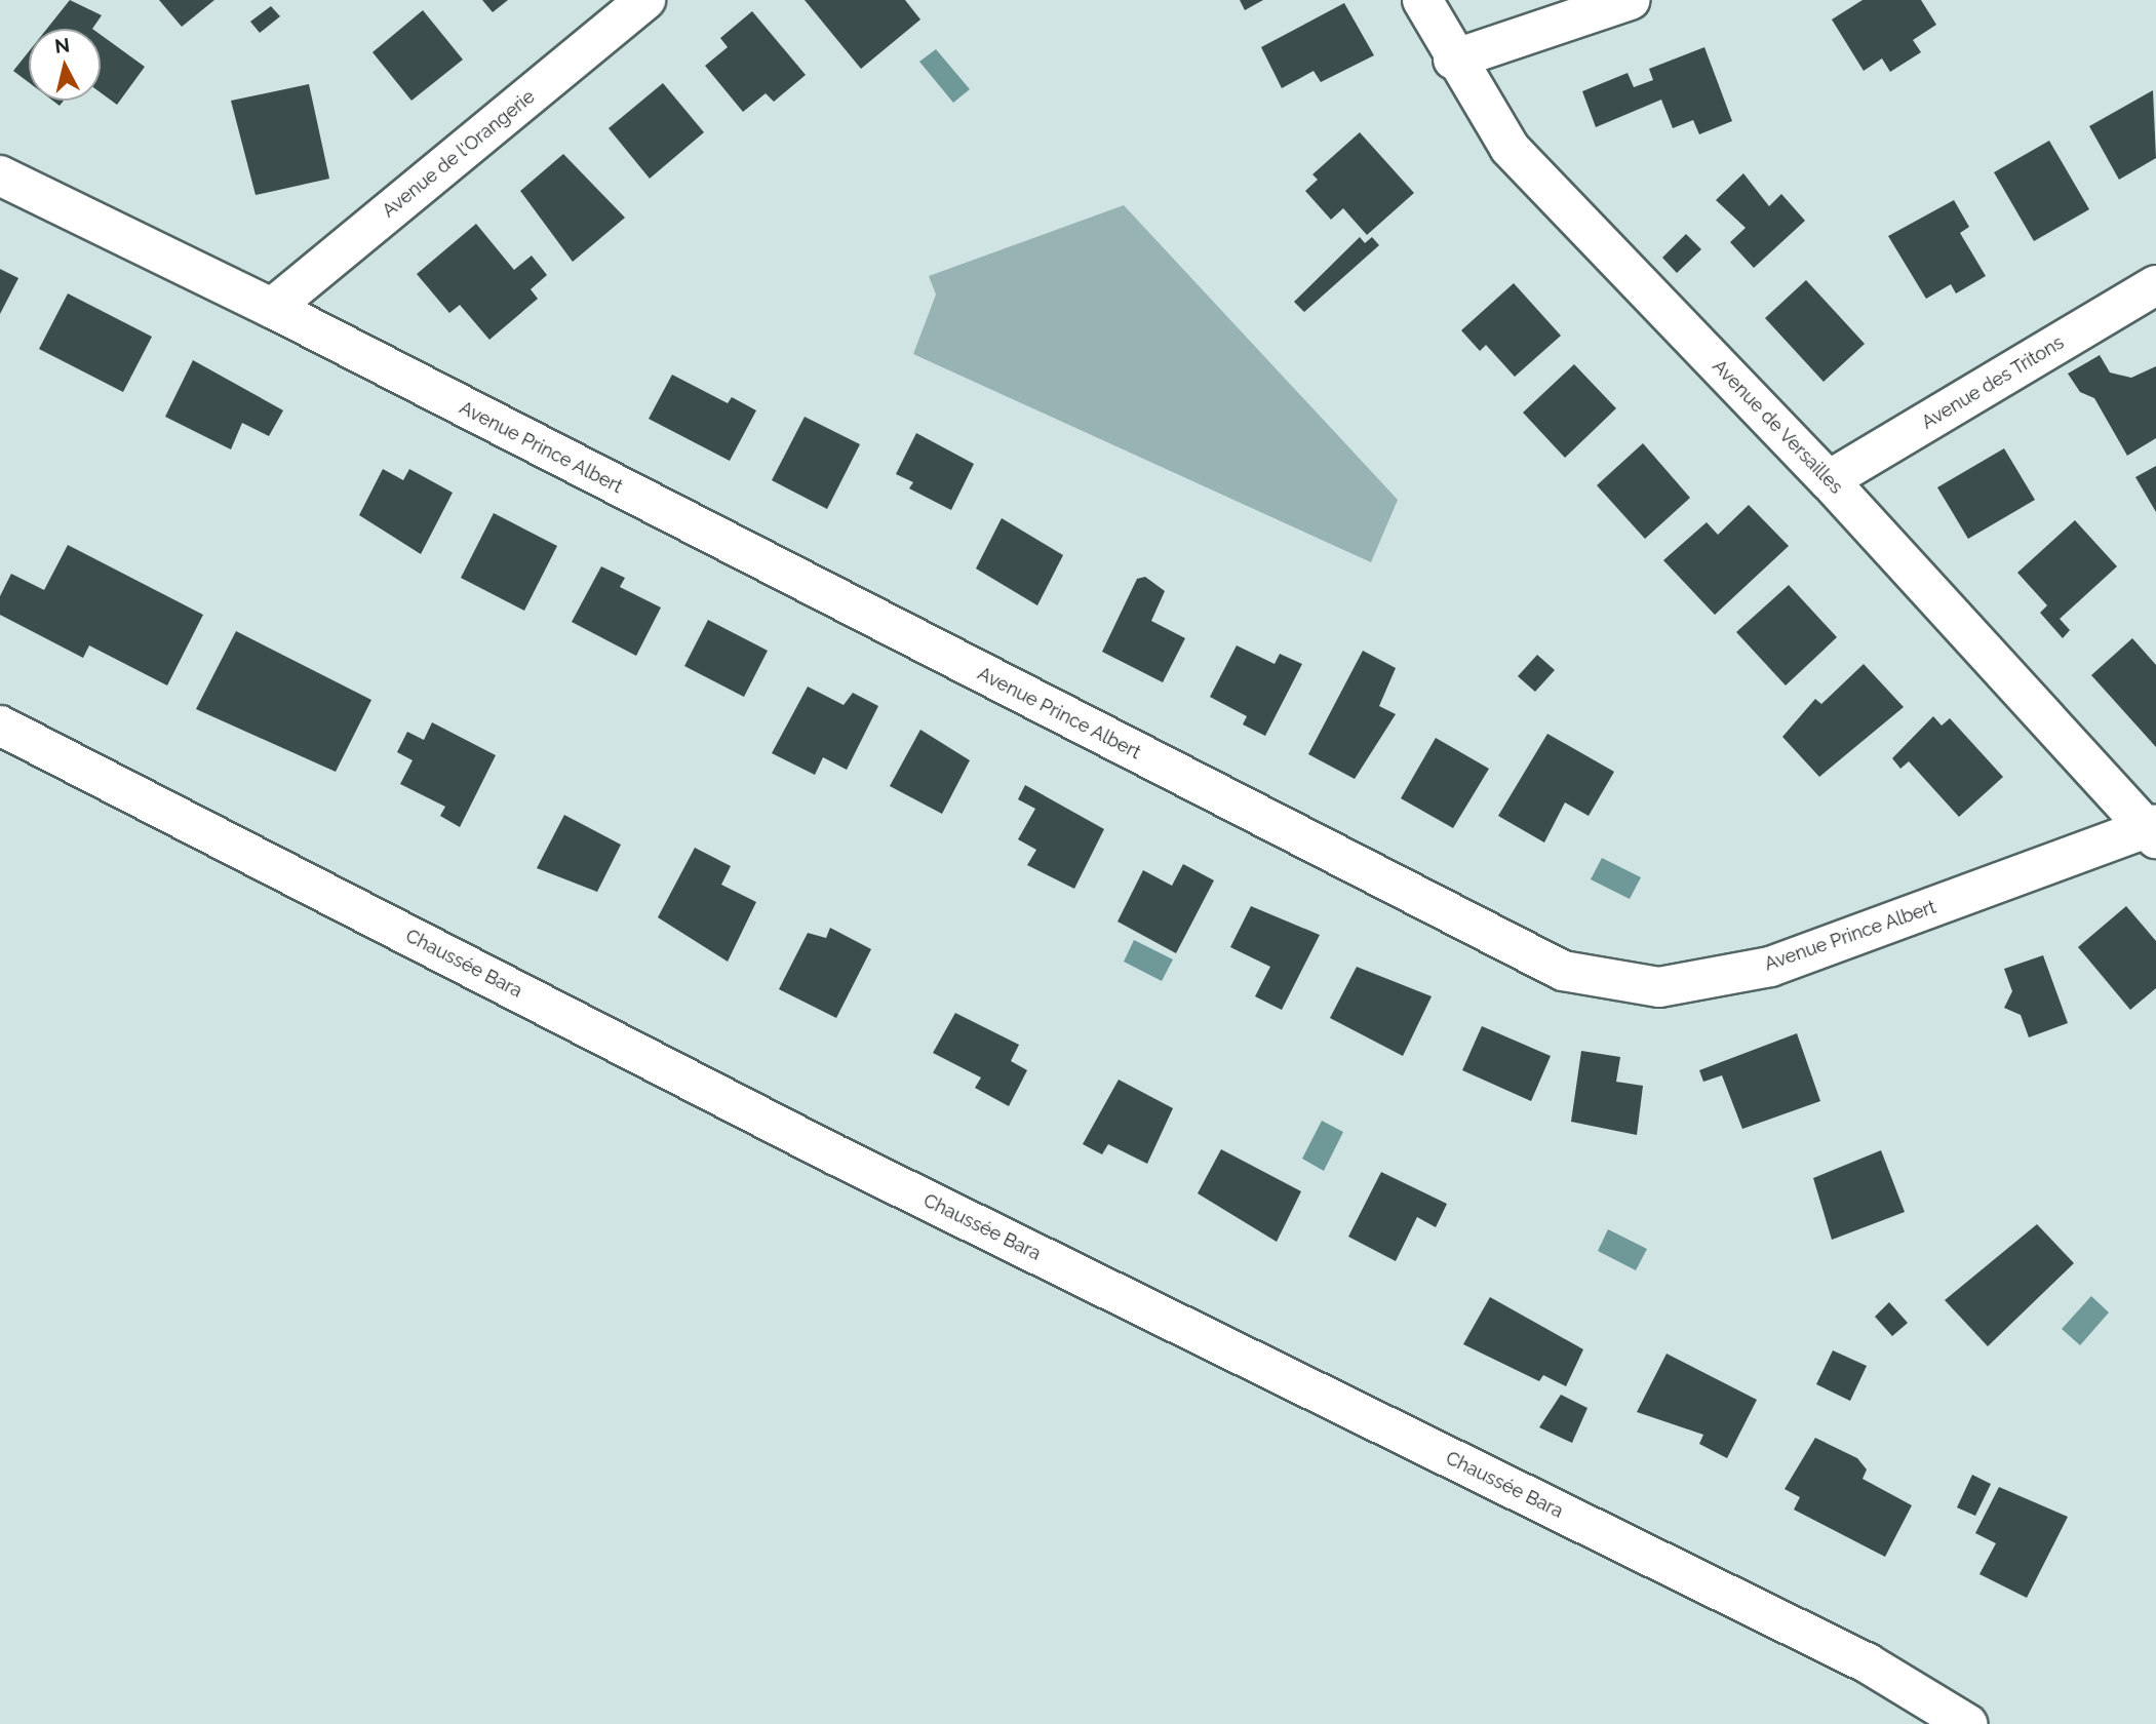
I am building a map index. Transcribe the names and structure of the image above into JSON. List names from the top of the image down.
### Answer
{
  "streets": {
    "street": [
      "Avenue de l'Orangerie",
      "Avenue des Tritons",
      "Avenue de Versailles",
      "Avenue Prince Albert",
      "Chaussée Bara"
    ]
  },
  "crossings": [
    ["Avenue de l'Orangerie", "Avenue Prince Albert"],
    ["Avenue des Tritons", "Avenue de Versailles"],
    ["Avenue de Versailles", "Avenue Prince Albert"]
  ],
  "north": "top"
}
